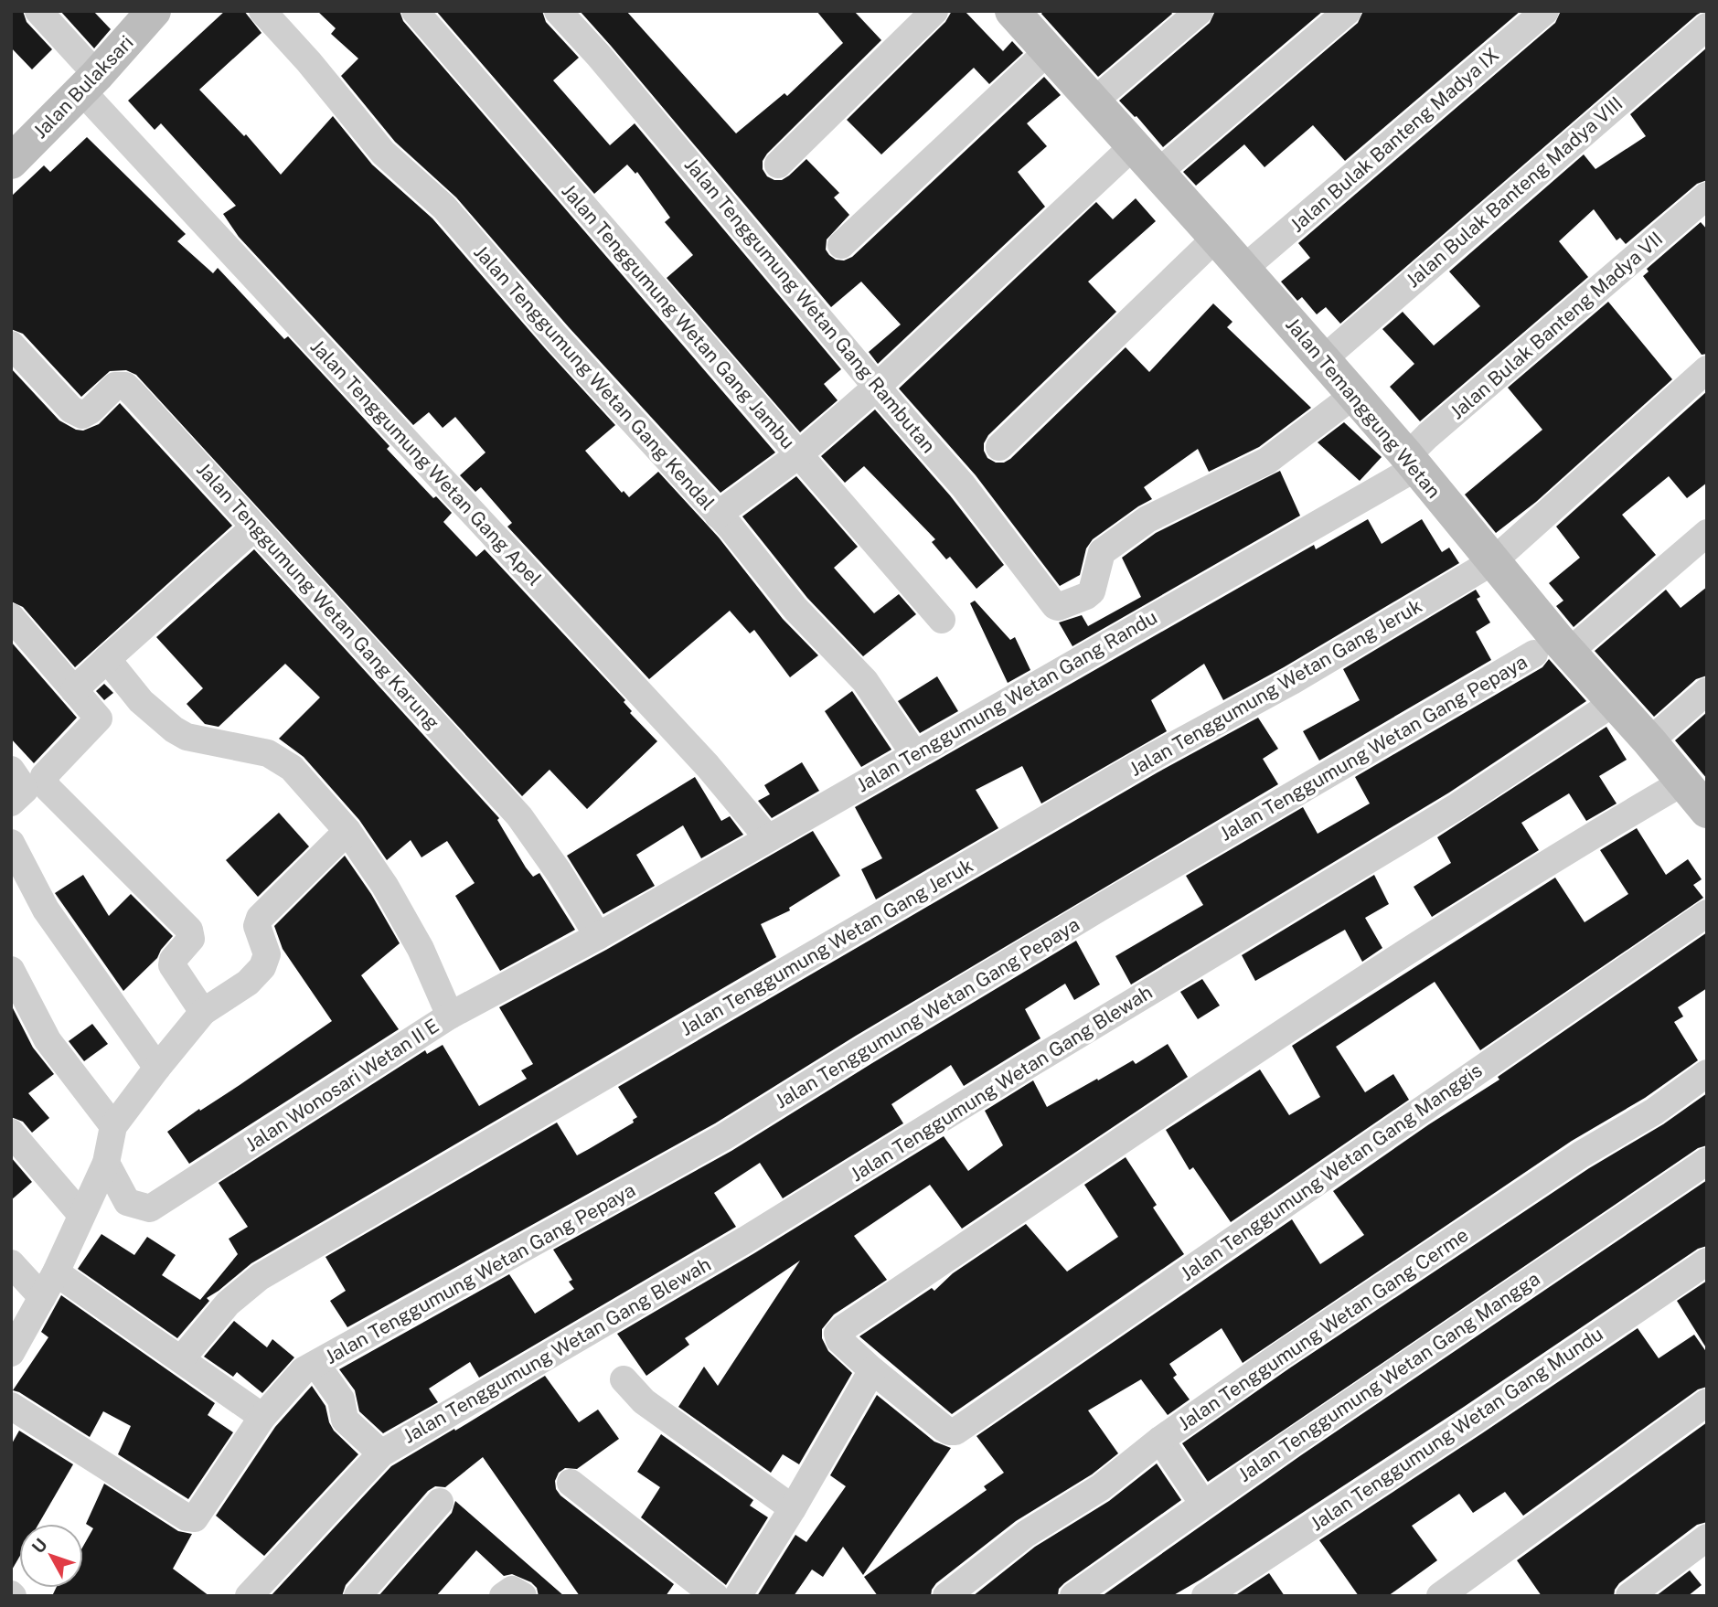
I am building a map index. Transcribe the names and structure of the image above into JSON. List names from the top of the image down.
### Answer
{
  "streets": {
    "street": [
      "Jalan Bulaksari",
      "Jalan Bulak Banteng Madya IX",
      "Jalan Bulak Banteng Madya VIII",
      "Jalan Tenggumung Wetan Gang Rambutan",
      "Jalan Tenggumung Wetan Gang Jambu",
      "Jalan Bulak Banteng Madya VII",
      "Jalan Tenggumung Wetan Gang Kendal",
      "Jalan Temanggung Wetan",
      "Jalan Tenggumung Wetan Gang Apel",
      "Jalan Tenggumung Wetan Gang Karung",
      "Jalan Tenggumung Wetan Gang Jeruk",
      "Jalan Tenggumung Wetan Gang Randu",
      "Jalan Tenggumung Wetan Gang Pepaya",
      "Jalan Tenggumung Wetan Gang Blewah",
      "Jalan Wonosari Wetan II E",
      "Jalan Tenggumung Wetan Gang Manggis",
      "Jalan Tenggumung Wetan Gang Cerme",
      "Jalan Tenggumung Wetan Gang Mangga",
      "Jalan Tenggumung Wetan Gang Mundu"
    ]
  },
  "crossings": [
    ["Jalan Bulaksari", "Jalan Tenggumung Wetan Gang Apel"],
    ["Jalan Bulak Banteng Madya IX", "Jalan Temanggung Wetan"],
    ["Jalan Bulak Banteng Madya VIII", "Jalan Temanggung Wetan"],
    ["Jalan Tenggumung Wetan Gang Rambutan", "Jalan Temanggung Wetan"],
    ["Jalan Bulak Banteng Madya VII", "Jalan Temanggung Wetan"],
    ["Jalan Bulak Banteng Madya VII", "Jalan Tenggumung Wetan Gang Randu"],
    ["Jalan Tenggumung Wetan Gang Kendal", "Jalan Tenggumung Wetan Gang Randu"],
    ["Jalan Temanggung Wetan", "Jalan Tenggumung Wetan Gang Jeruk"],
    ["Jalan Temanggung Wetan", "Jalan Tenggumung Wetan Gang Randu"],
    ["Jalan Temanggung Wetan", "Jalan Tenggumung Wetan Gang Pepaya"],
    ["Jalan Temanggung Wetan", "Jalan Tenggumung Wetan Gang Blewah"],
    ["Jalan Tenggumung Wetan Gang Apel", "Jalan Tenggumung Wetan Gang Randu"],
    ["Jalan Tenggumung Wetan Gang Karung", "Jalan Tenggumung Wetan Gang Randu"],
    ["Jalan Tenggumung Wetan Gang Karung", "Jalan Wonosari Wetan II E"],
    ["Jalan Tenggumung Wetan Gang Randu", "Jalan Wonosari Wetan II E"]
  ],
  "north": "top left"
}
